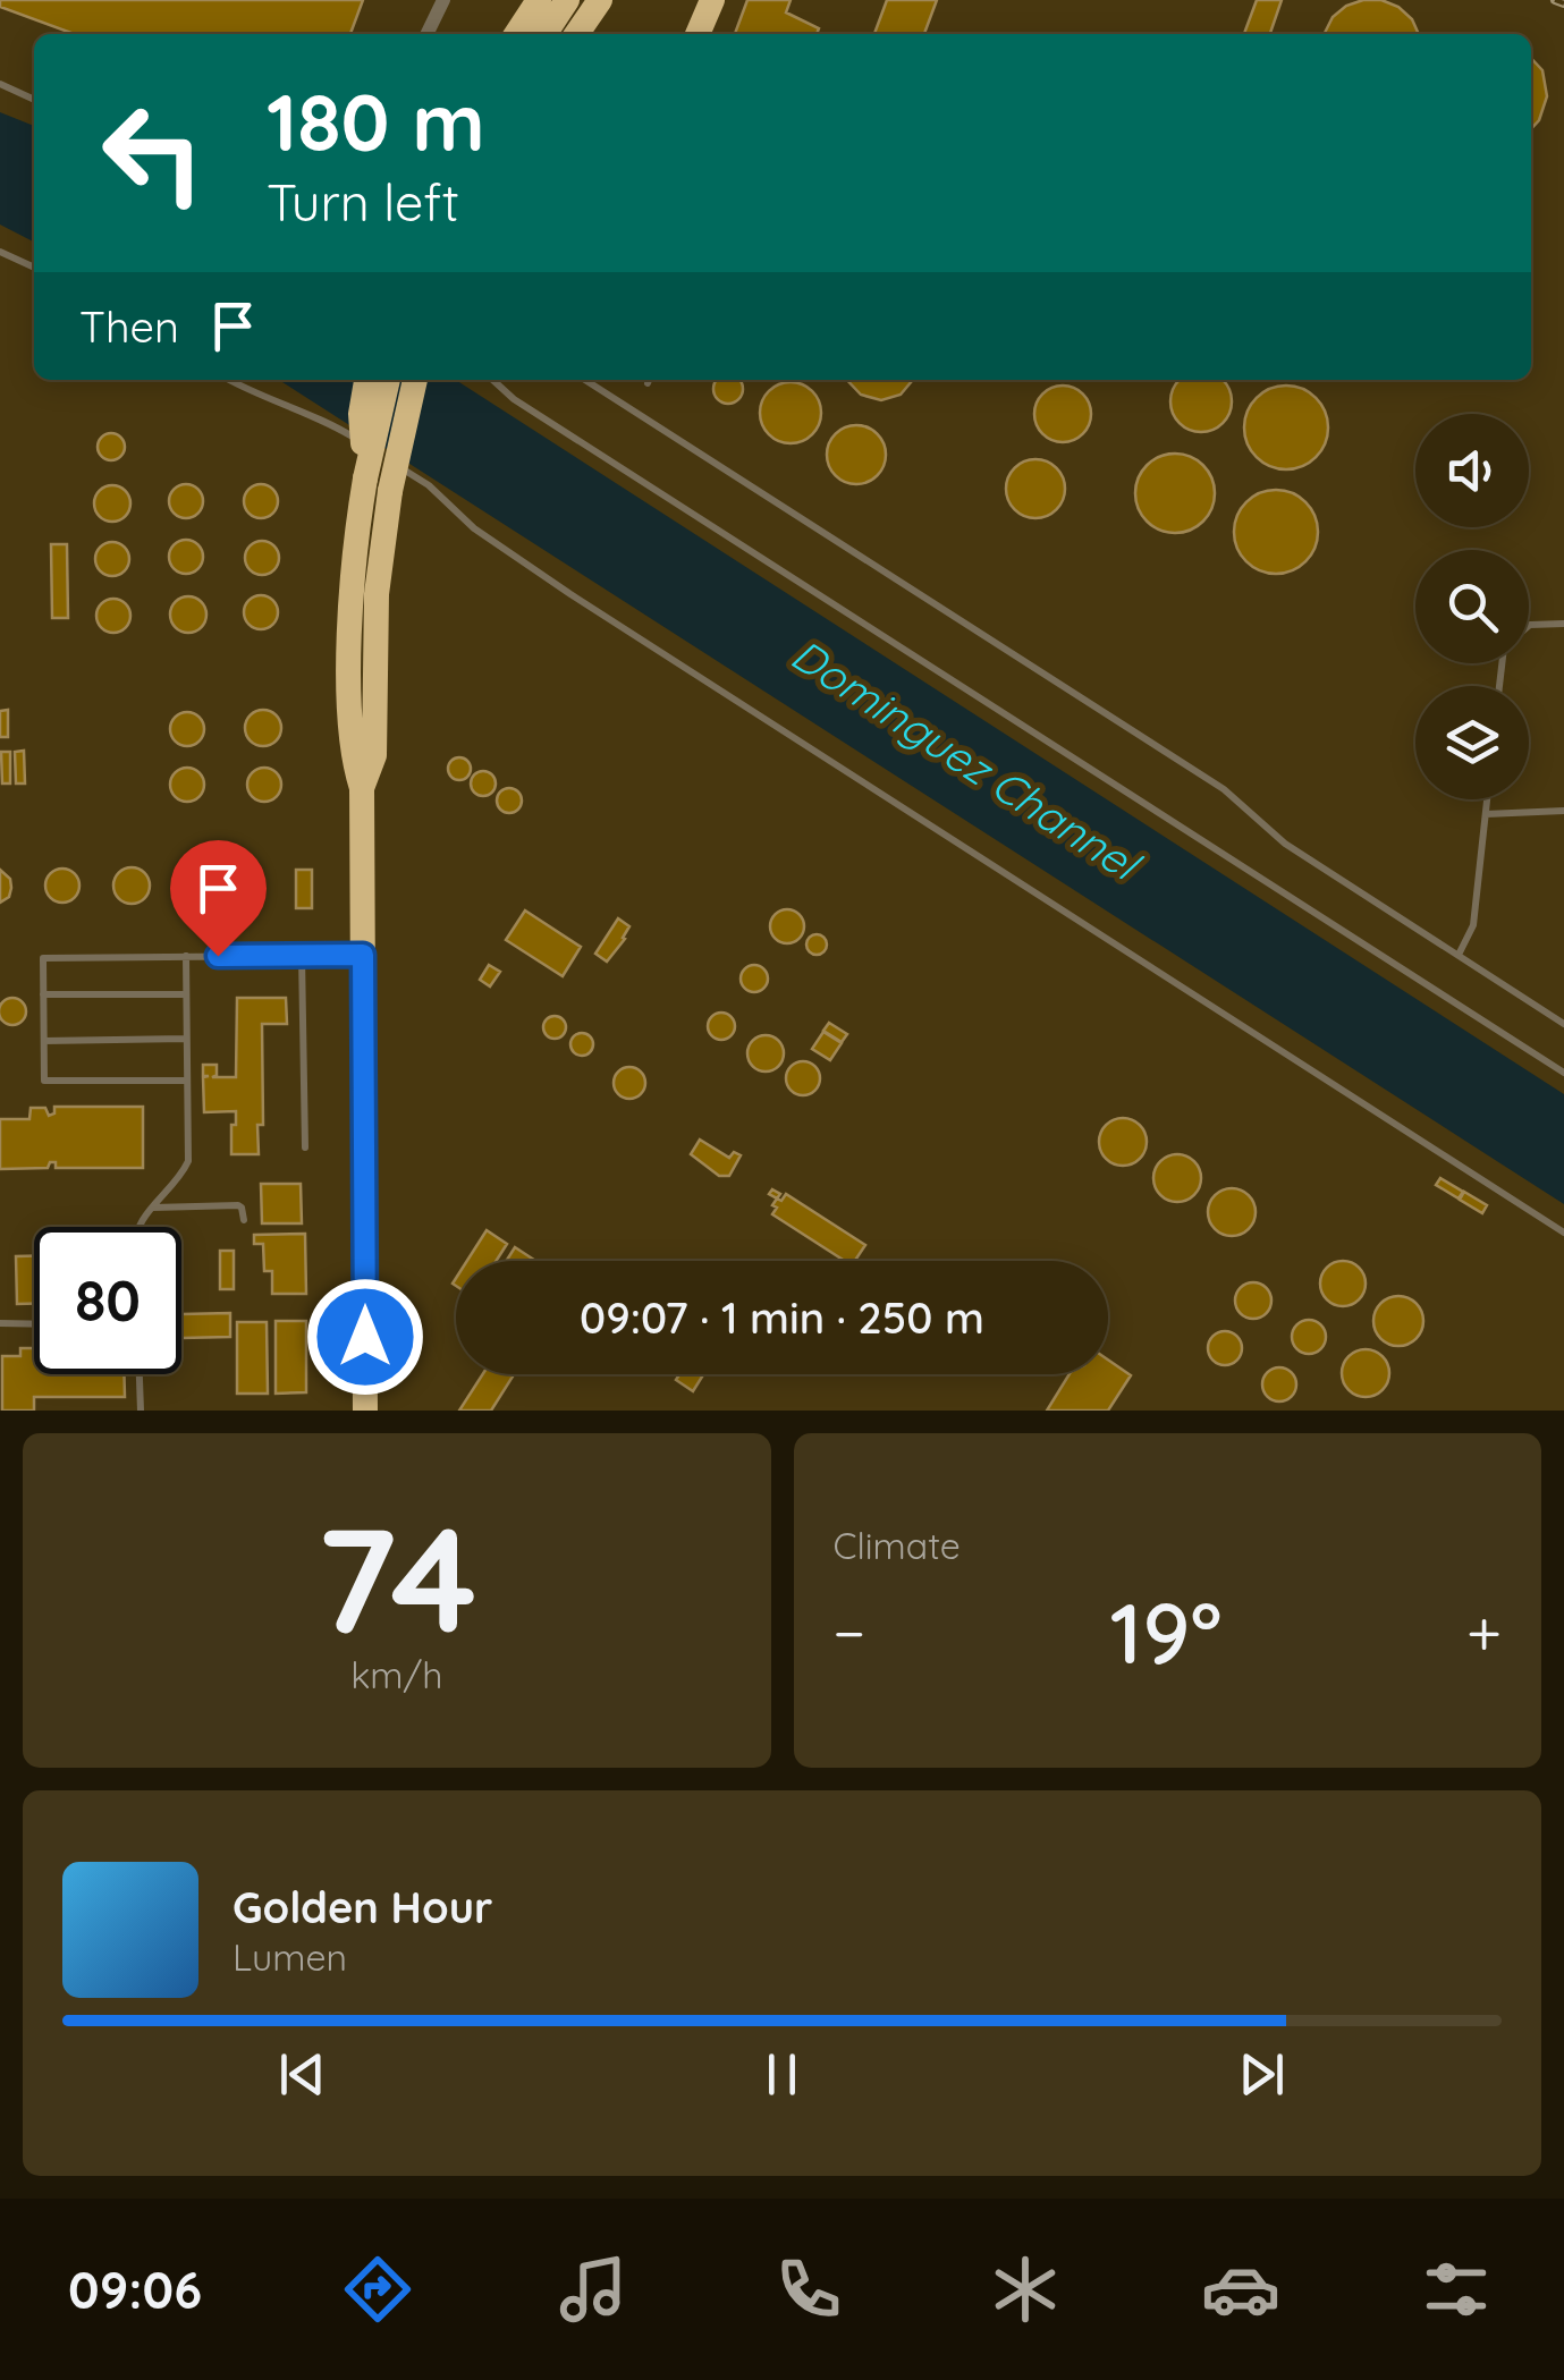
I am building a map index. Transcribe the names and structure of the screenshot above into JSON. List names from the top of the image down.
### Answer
{
  "water": ["Dominguez Channel"],
  "page": {
    "turn": ["180 m", "Turn left"],
    "then": "Then",
    "limit": "80",
    "trip": "09:07 · 1 min · 250 m",
    "tile": [
      ["74", "km/h"],
      "Climate"
    ],
    "heat": ["−", "19°", "+"],
    "song": ["Golden Hour", "Lumen"],
    "tabs": "09:06"
  }
}
